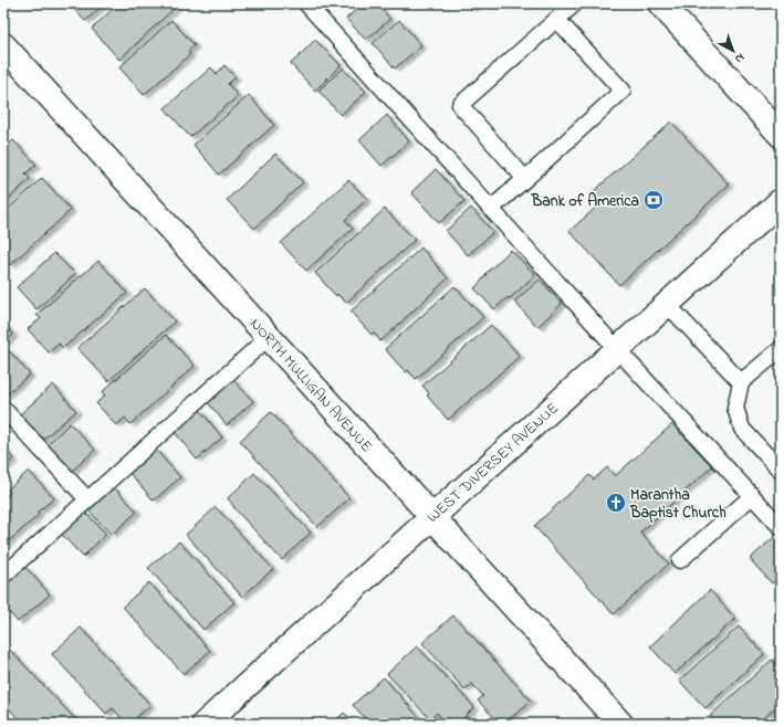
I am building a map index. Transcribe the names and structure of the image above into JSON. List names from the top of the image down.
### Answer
{
  "streets": {
    "street": ["NORTH MULLIGAN AVENUE", "WEST DIVERSEY AVENUE"]
  },
  "crossings": [
    ["NORTH MULLIGAN AVENUE", "WEST DIVERSEY AVENUE"]
  ],
  "places": {
    "bank": ["Bank of America"],
    "church": ["Marantha Baptist Church"]
  },
  "north": "bottom right"
}
